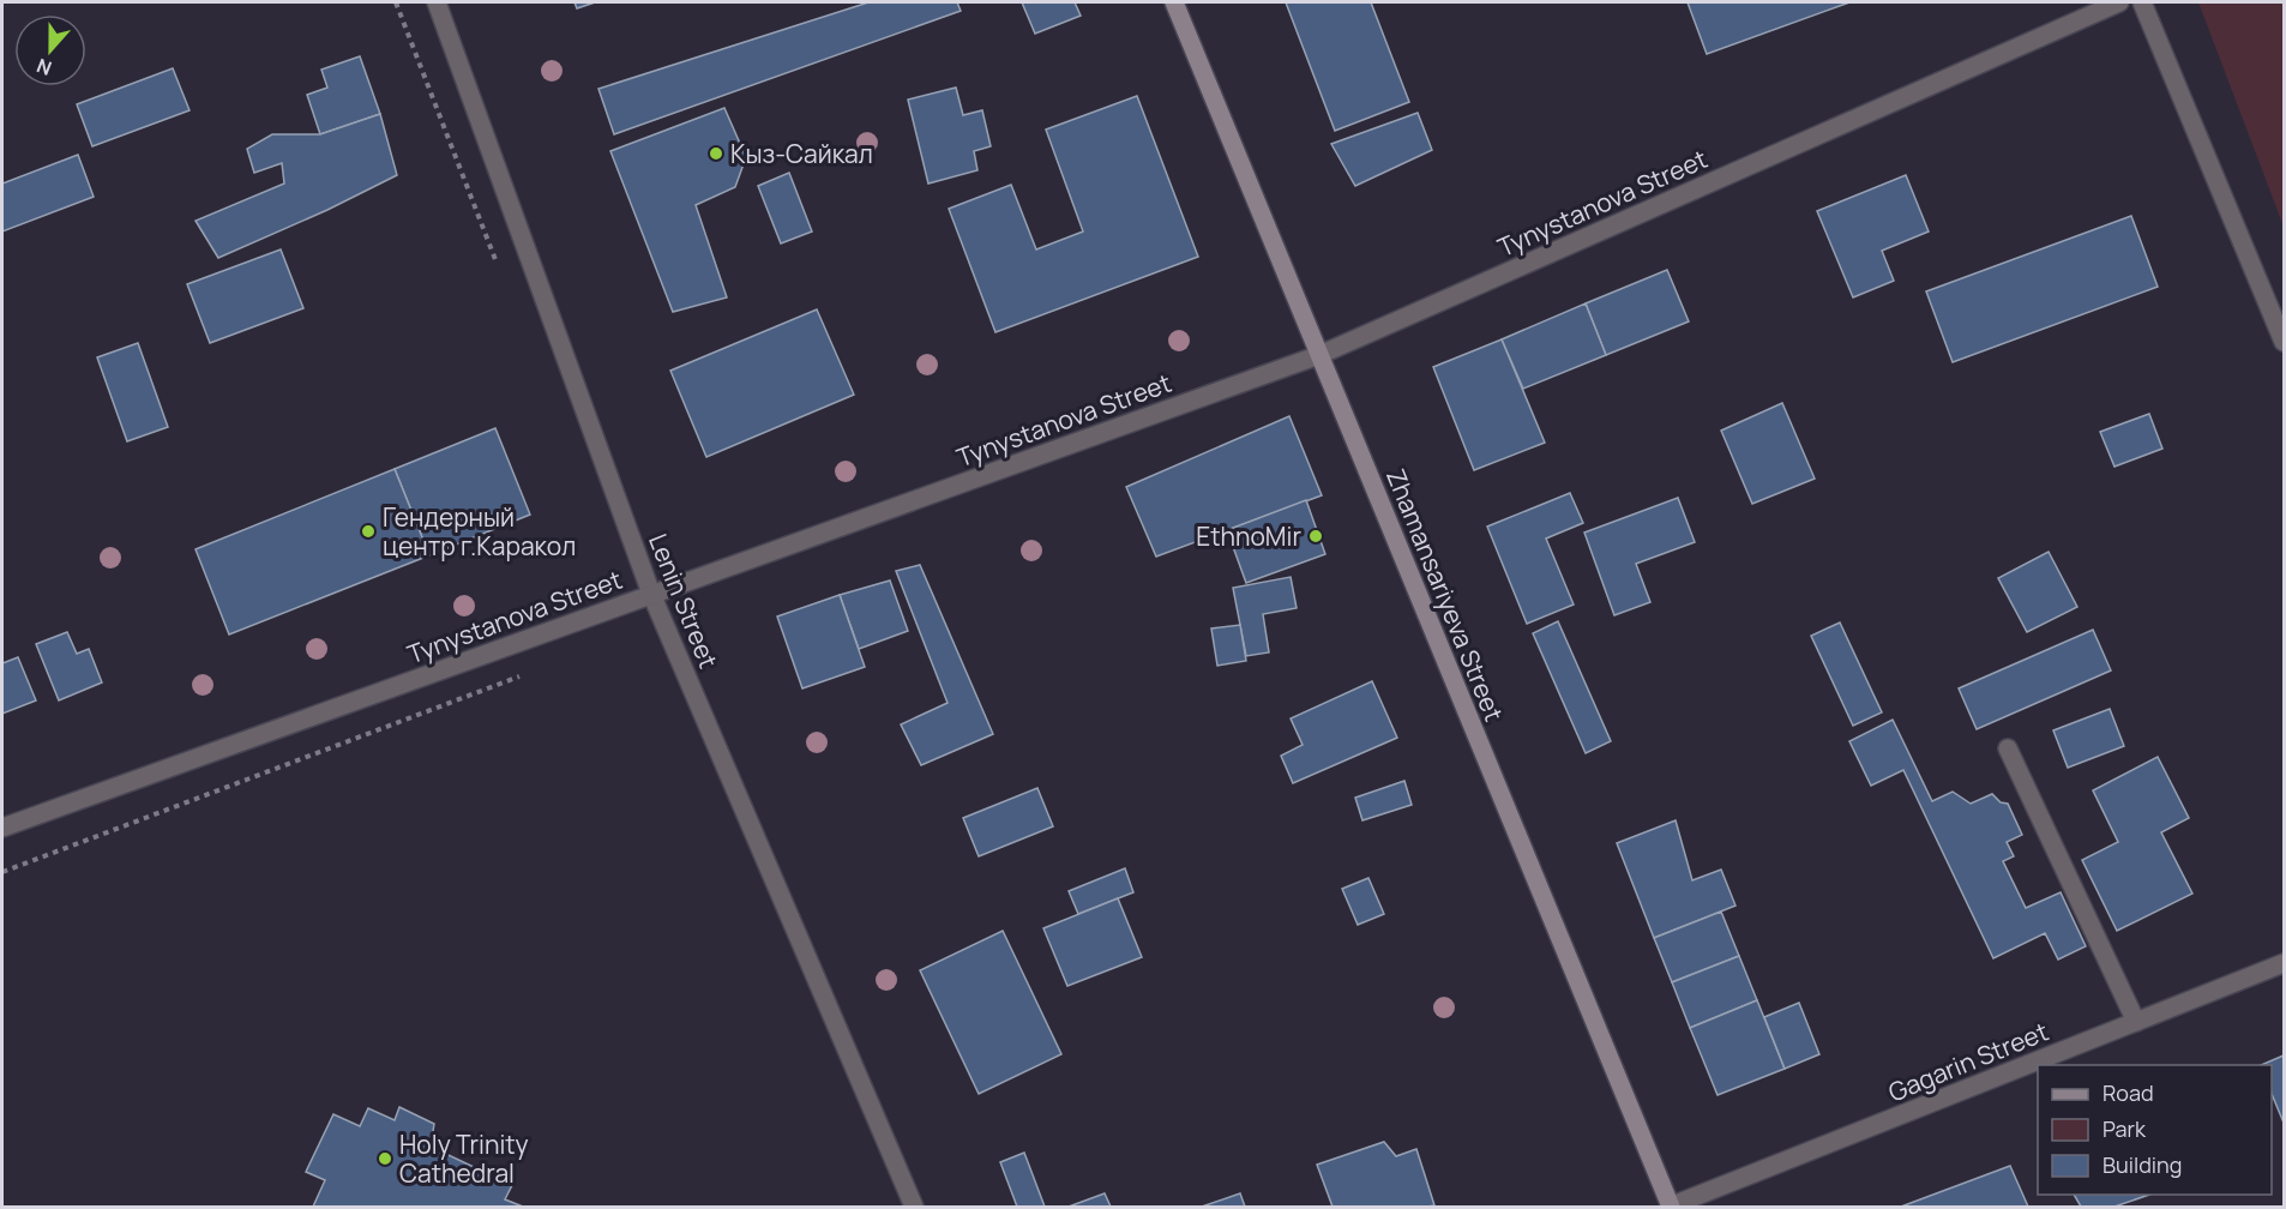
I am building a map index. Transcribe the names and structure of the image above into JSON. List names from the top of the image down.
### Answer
{
  "streets": {
    "main road": ["Zhamansariyeva Street"],
    "street": ["Tynystanova Street", "Lenin Street", "Gagarin Street"]
  },
  "crossings": [
    ["Tynystanova Street", "Zhamansariyeva Street"],
    ["Tynystanova Street", "Lenin Street"],
    ["Zhamansariyeva Street", "Gagarin Street"]
  ],
  "places": [
    "Кыз-Сайкал",
    "Гендерный центр г.Каракол",
    "EthnoMir",
    "Holy Trinity Cathedral"
  ],
  "legend": ["Road", "Park", "Building"],
  "north": "bottom"
}
